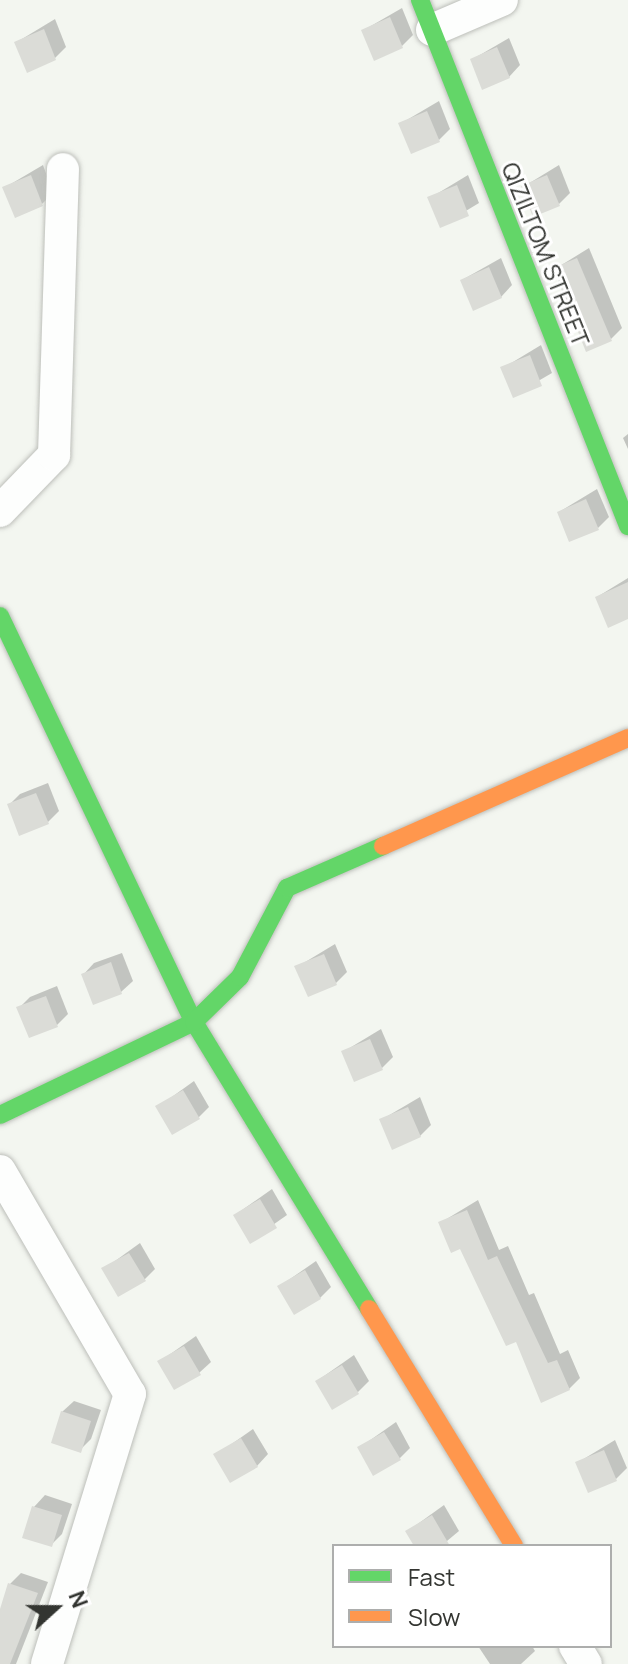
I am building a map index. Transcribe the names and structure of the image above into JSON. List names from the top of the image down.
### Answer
{
  "streets": {
    "street": ["QIZILTOM STREET"]
  },
  "legend": ["Fast", "Slow"],
  "north": "right"
}
